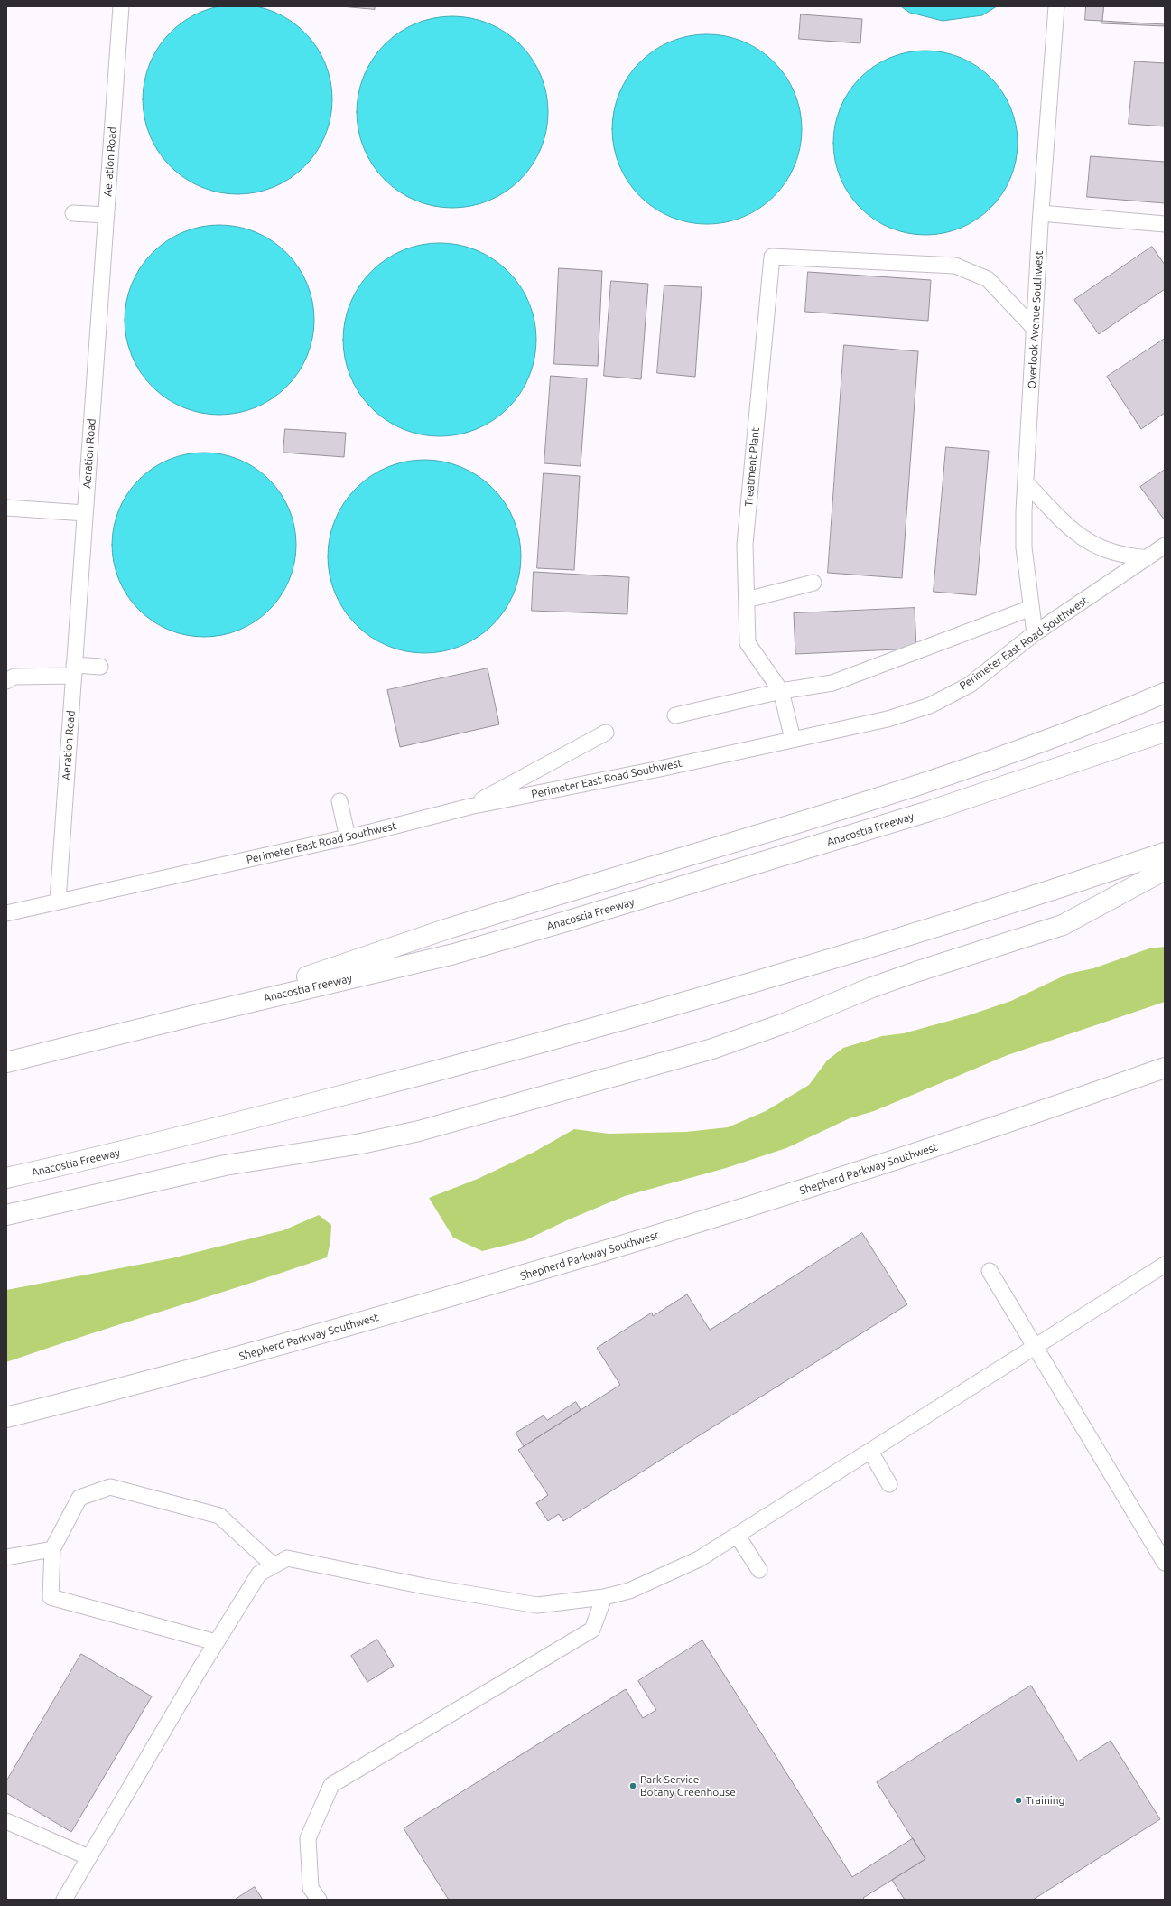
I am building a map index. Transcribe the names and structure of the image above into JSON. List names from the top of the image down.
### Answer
{
  "streets": {
    "main road": ["Anacostia Freeway", "Shepherd Parkway Southwest"],
    "lane": [
      "Aeration Road",
      "Overlook Avenue Southwest",
      "Treatment Plant",
      "Perimeter East Road Southwest"
    ]
  },
  "crossings": [
    ["Aeration Road", "Perimeter East Road Southwest"],
    ["Overlook Avenue Southwest", "Treatment Plant"],
    ["Overlook Avenue Southwest", "Perimeter East Road Southwest"]
  ],
  "places": ["Park Service Botany Greenhouse", "Training"]
}
